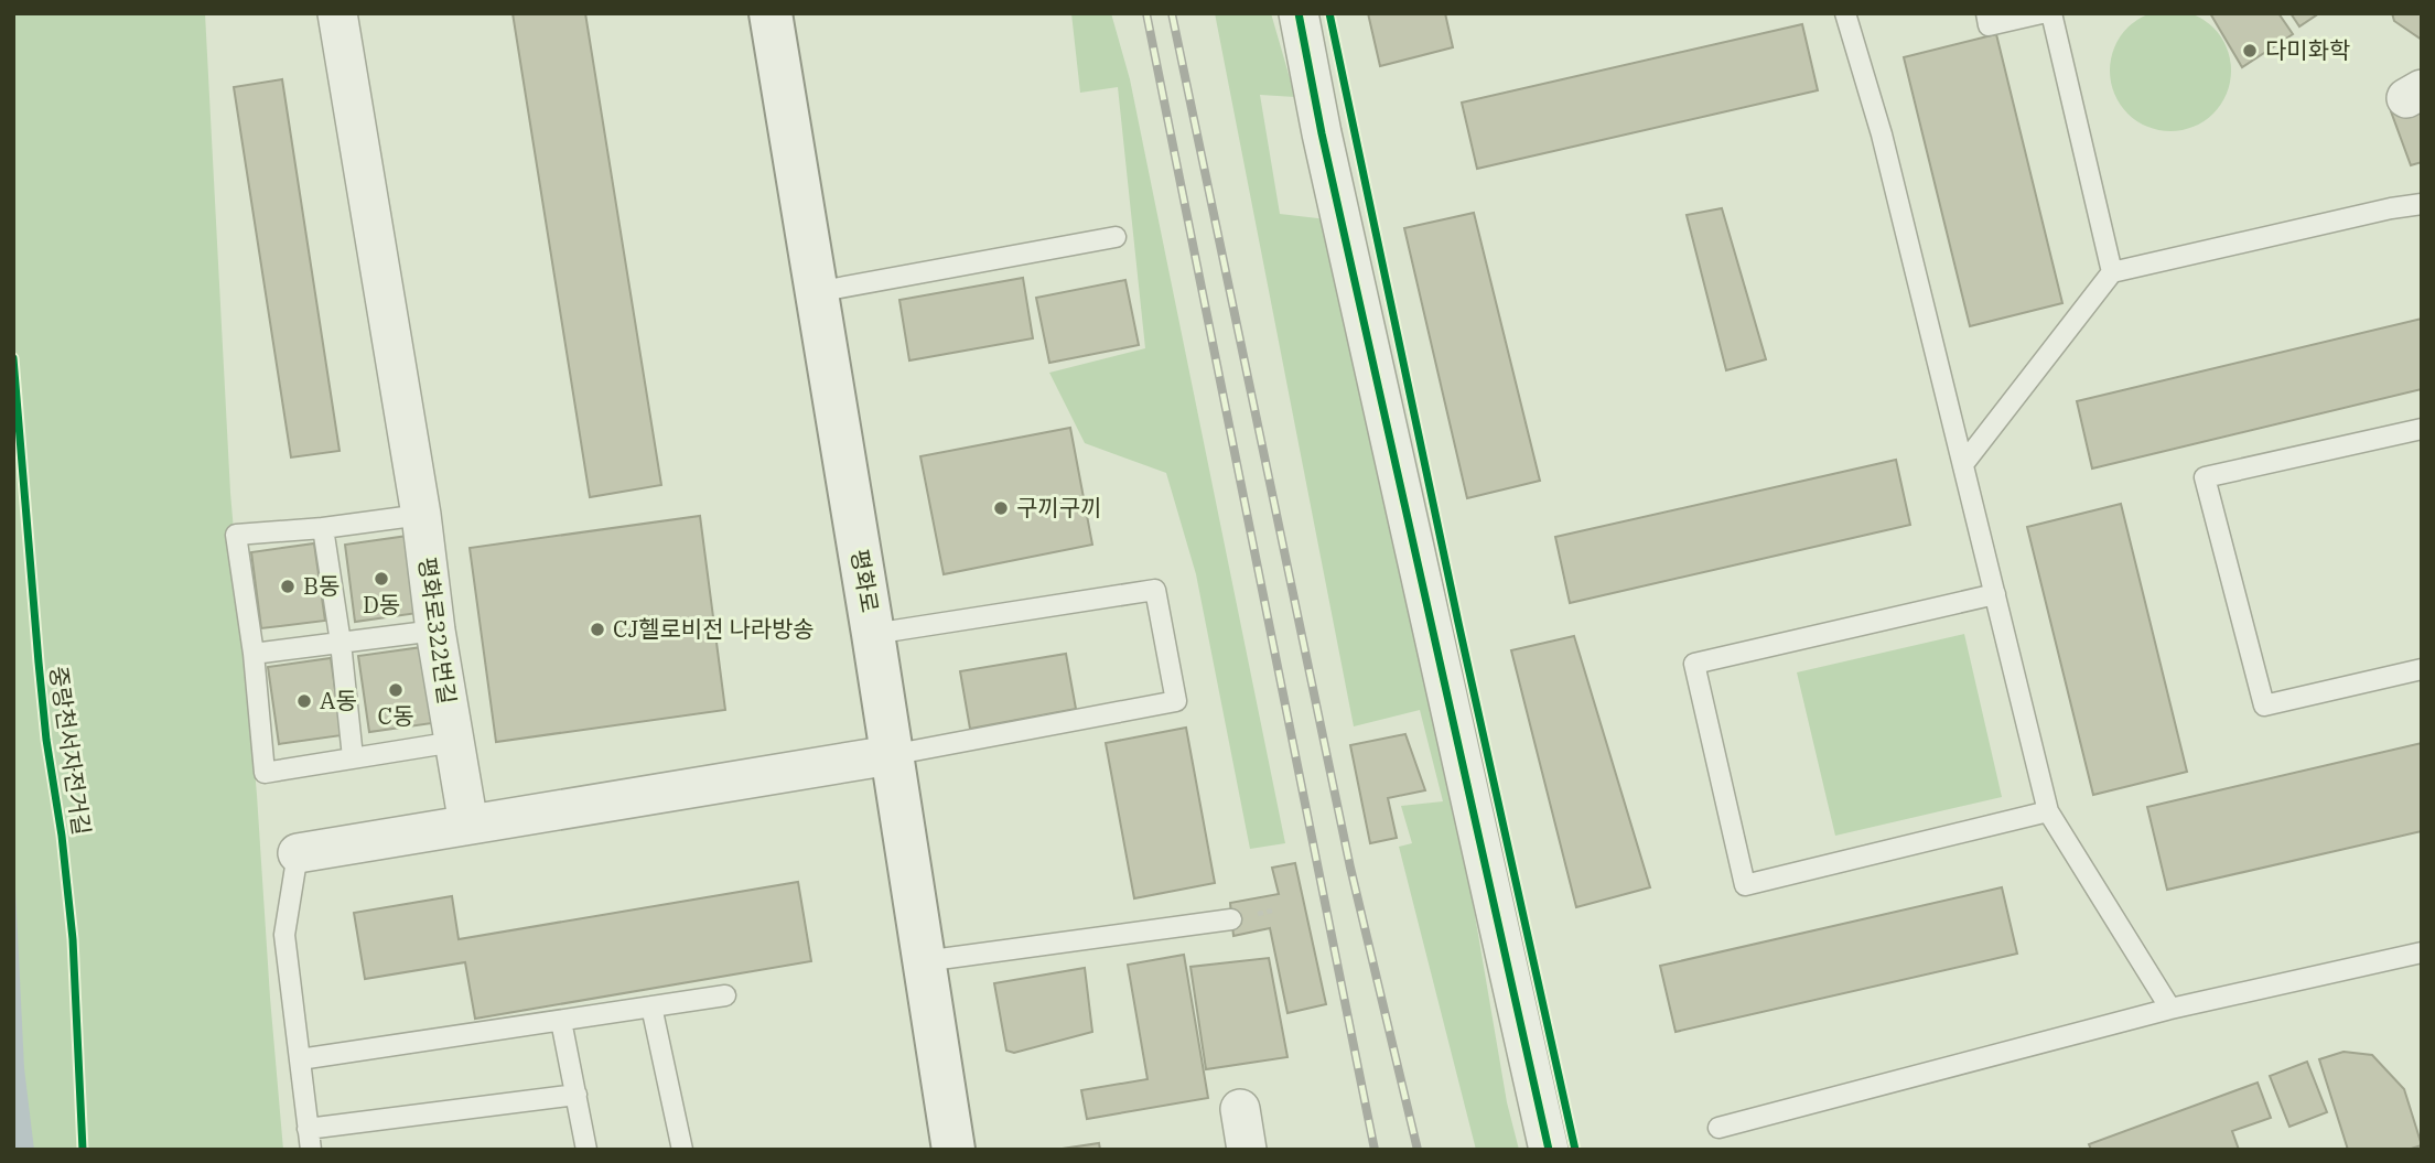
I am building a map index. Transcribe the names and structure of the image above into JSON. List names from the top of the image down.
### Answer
{
  "streets": {
    "main road": ["평화로"],
    "street": ["평화로322번길"],
    "cycle path": ["중랑천서자전거길"]
  },
  "places": [
    "다미화학",
    "구끼구끼",
    "D동",
    "B동",
    "CJ헬로비전 나라방송",
    "C동",
    "A동"
  ]
}
